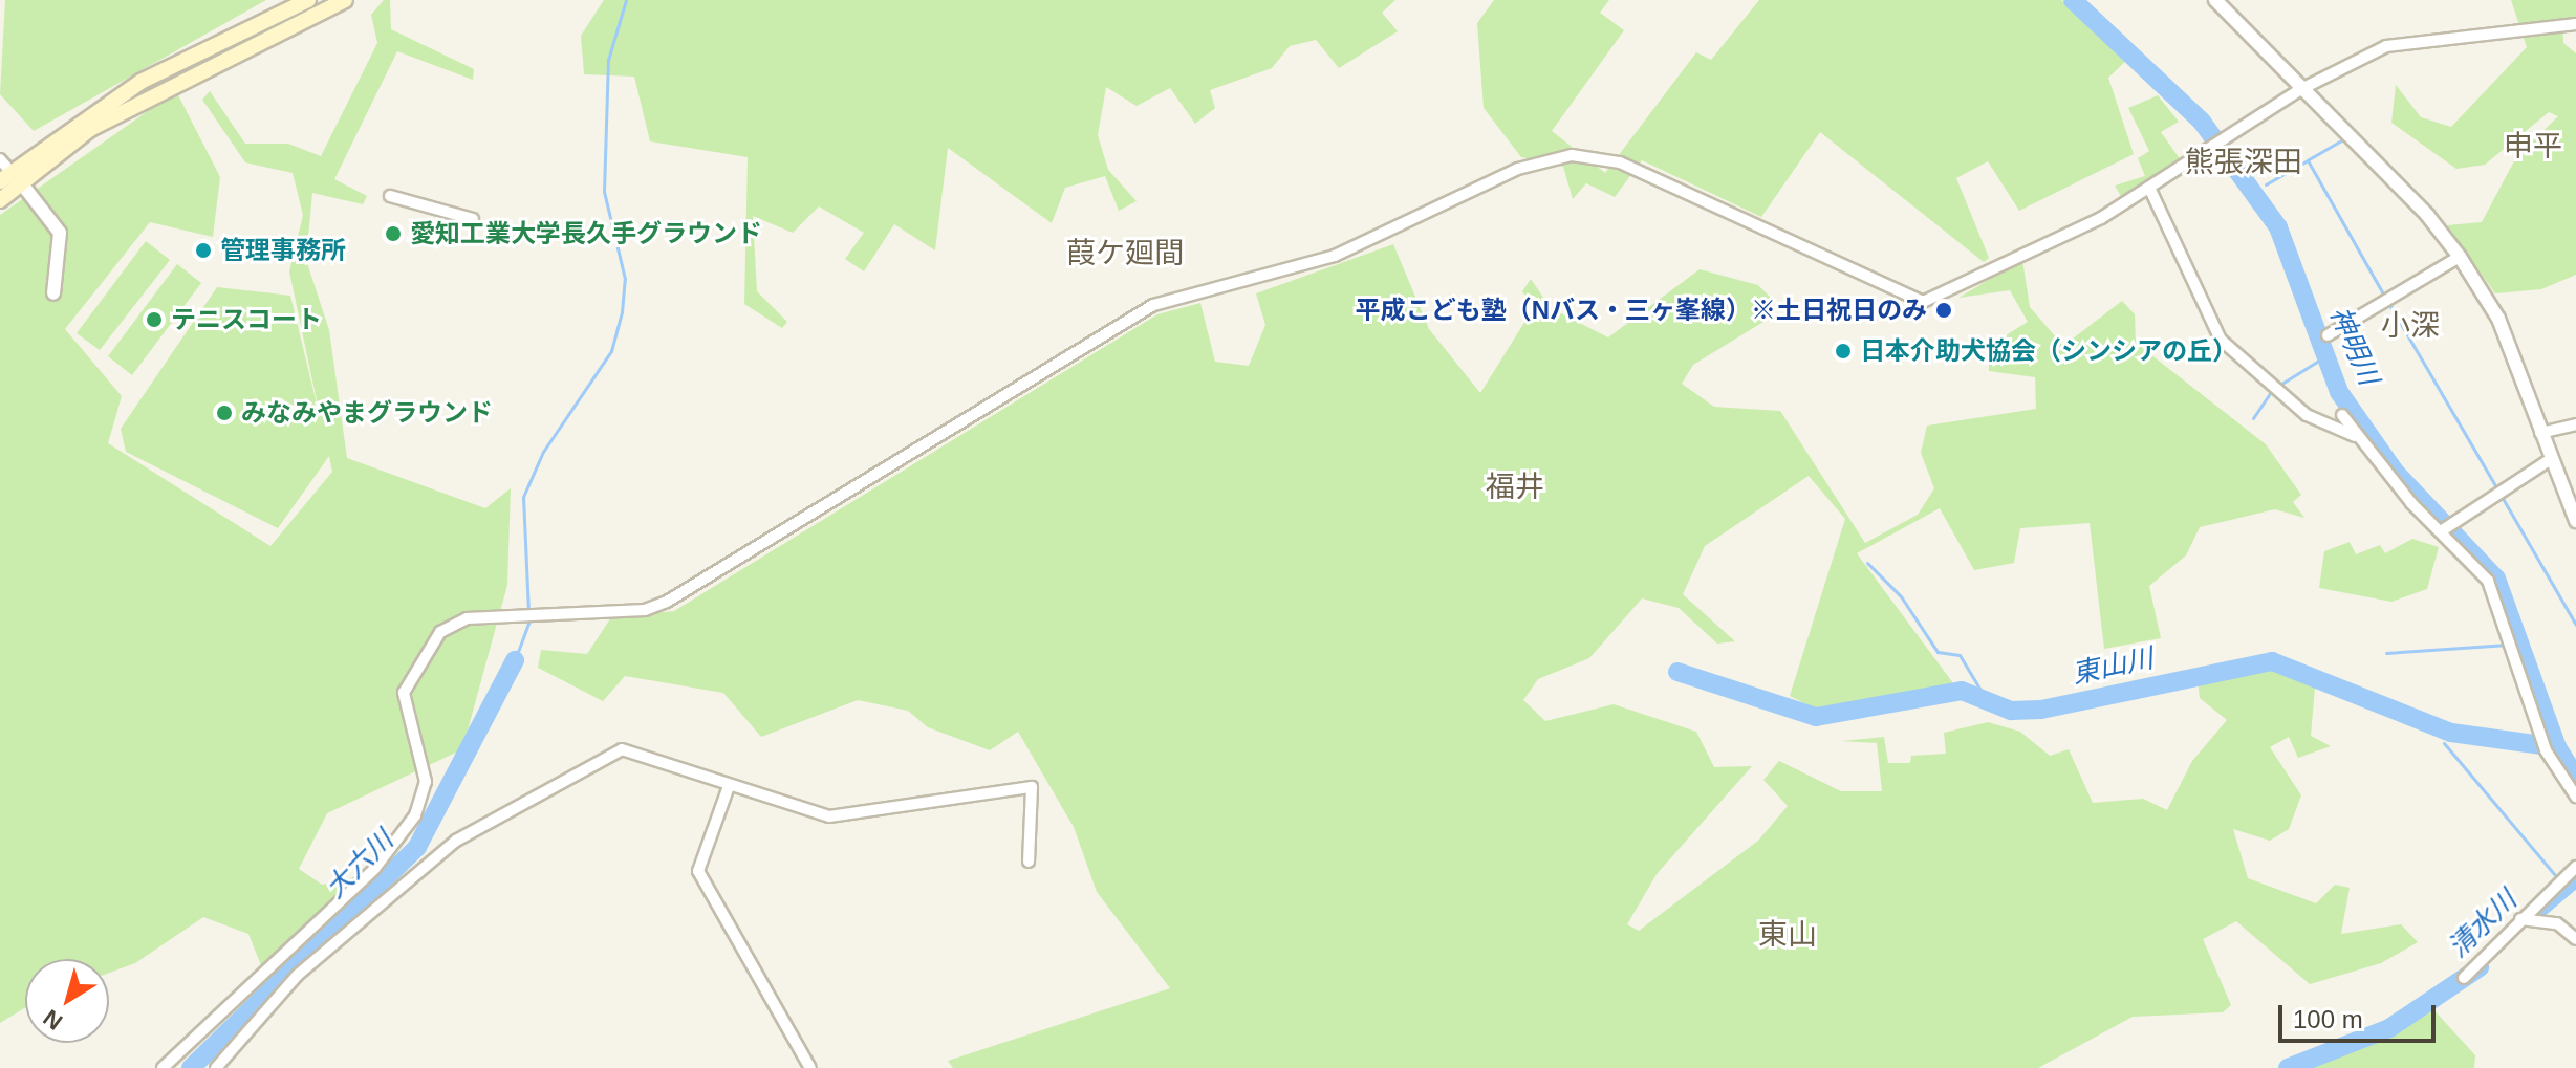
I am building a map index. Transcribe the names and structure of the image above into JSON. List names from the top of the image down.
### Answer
{
  "districts": [
    "申平",
    "熊張深田",
    "葭ケ廻間",
    "小深",
    "福井",
    "東山"
  ],
  "water": [
    "神明川",
    "東山川",
    "大六川",
    "清水川"
  ],
  "places": [
    "愛知工業大学長久手グラウンド",
    "管理事務所",
    "平成こども塾（Nバス・三ヶ峯線）※土日祝日のみ",
    "テニスコート",
    "日本介助犬協会（シンシアの丘）",
    "みなみやまグラウンド"
  ],
  "scale_bar": "100 m",
  "north": "bottom left"
}
